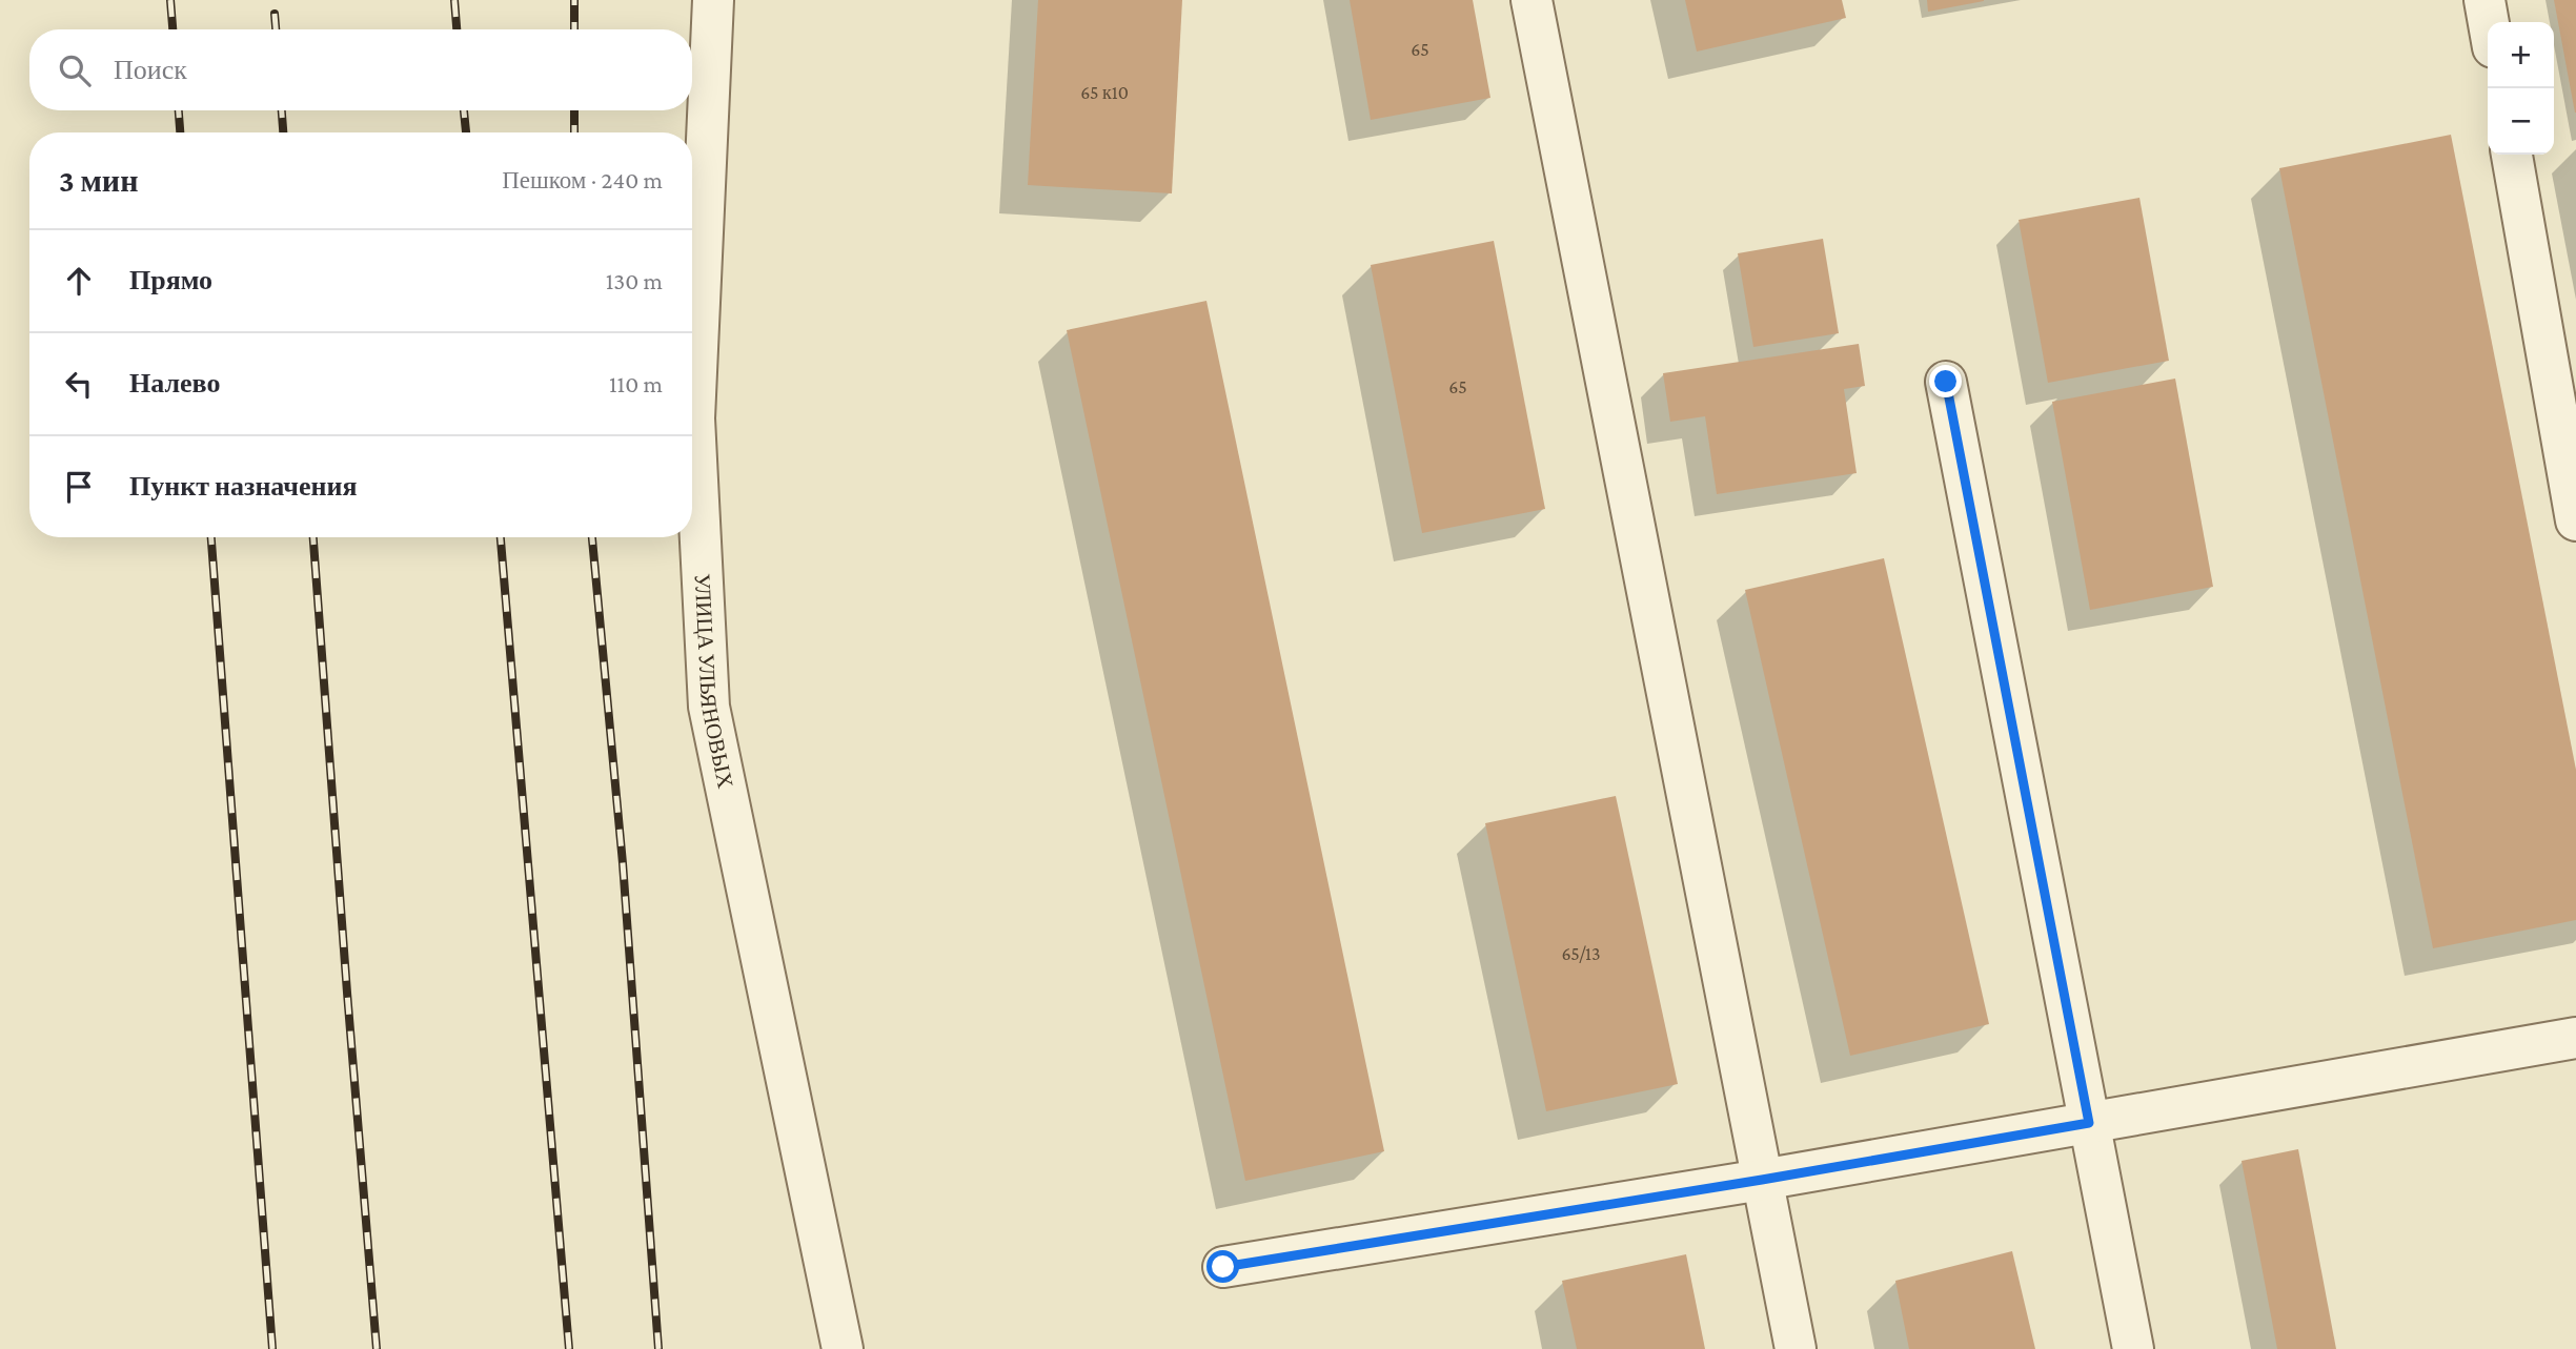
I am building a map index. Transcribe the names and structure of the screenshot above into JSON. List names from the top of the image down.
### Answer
{
  "streets": {
    "street": ["УЛИЦА УЛЬЯНОВЫХ"]
  },
  "house_numbers": [
    "65",
    "65 к10",
    "65",
    "65/13"
  ],
  "page": {
    "map_buttons": ["+", "−"],
    "search": "Поиск",
    "heading": ["3 мин", "Пешком · 240 m"],
    "list": [
      ["Прямо", "130 m"],
      ["Налево", "110 m"],
      "Пункт назначения"
    ]
  }
}
